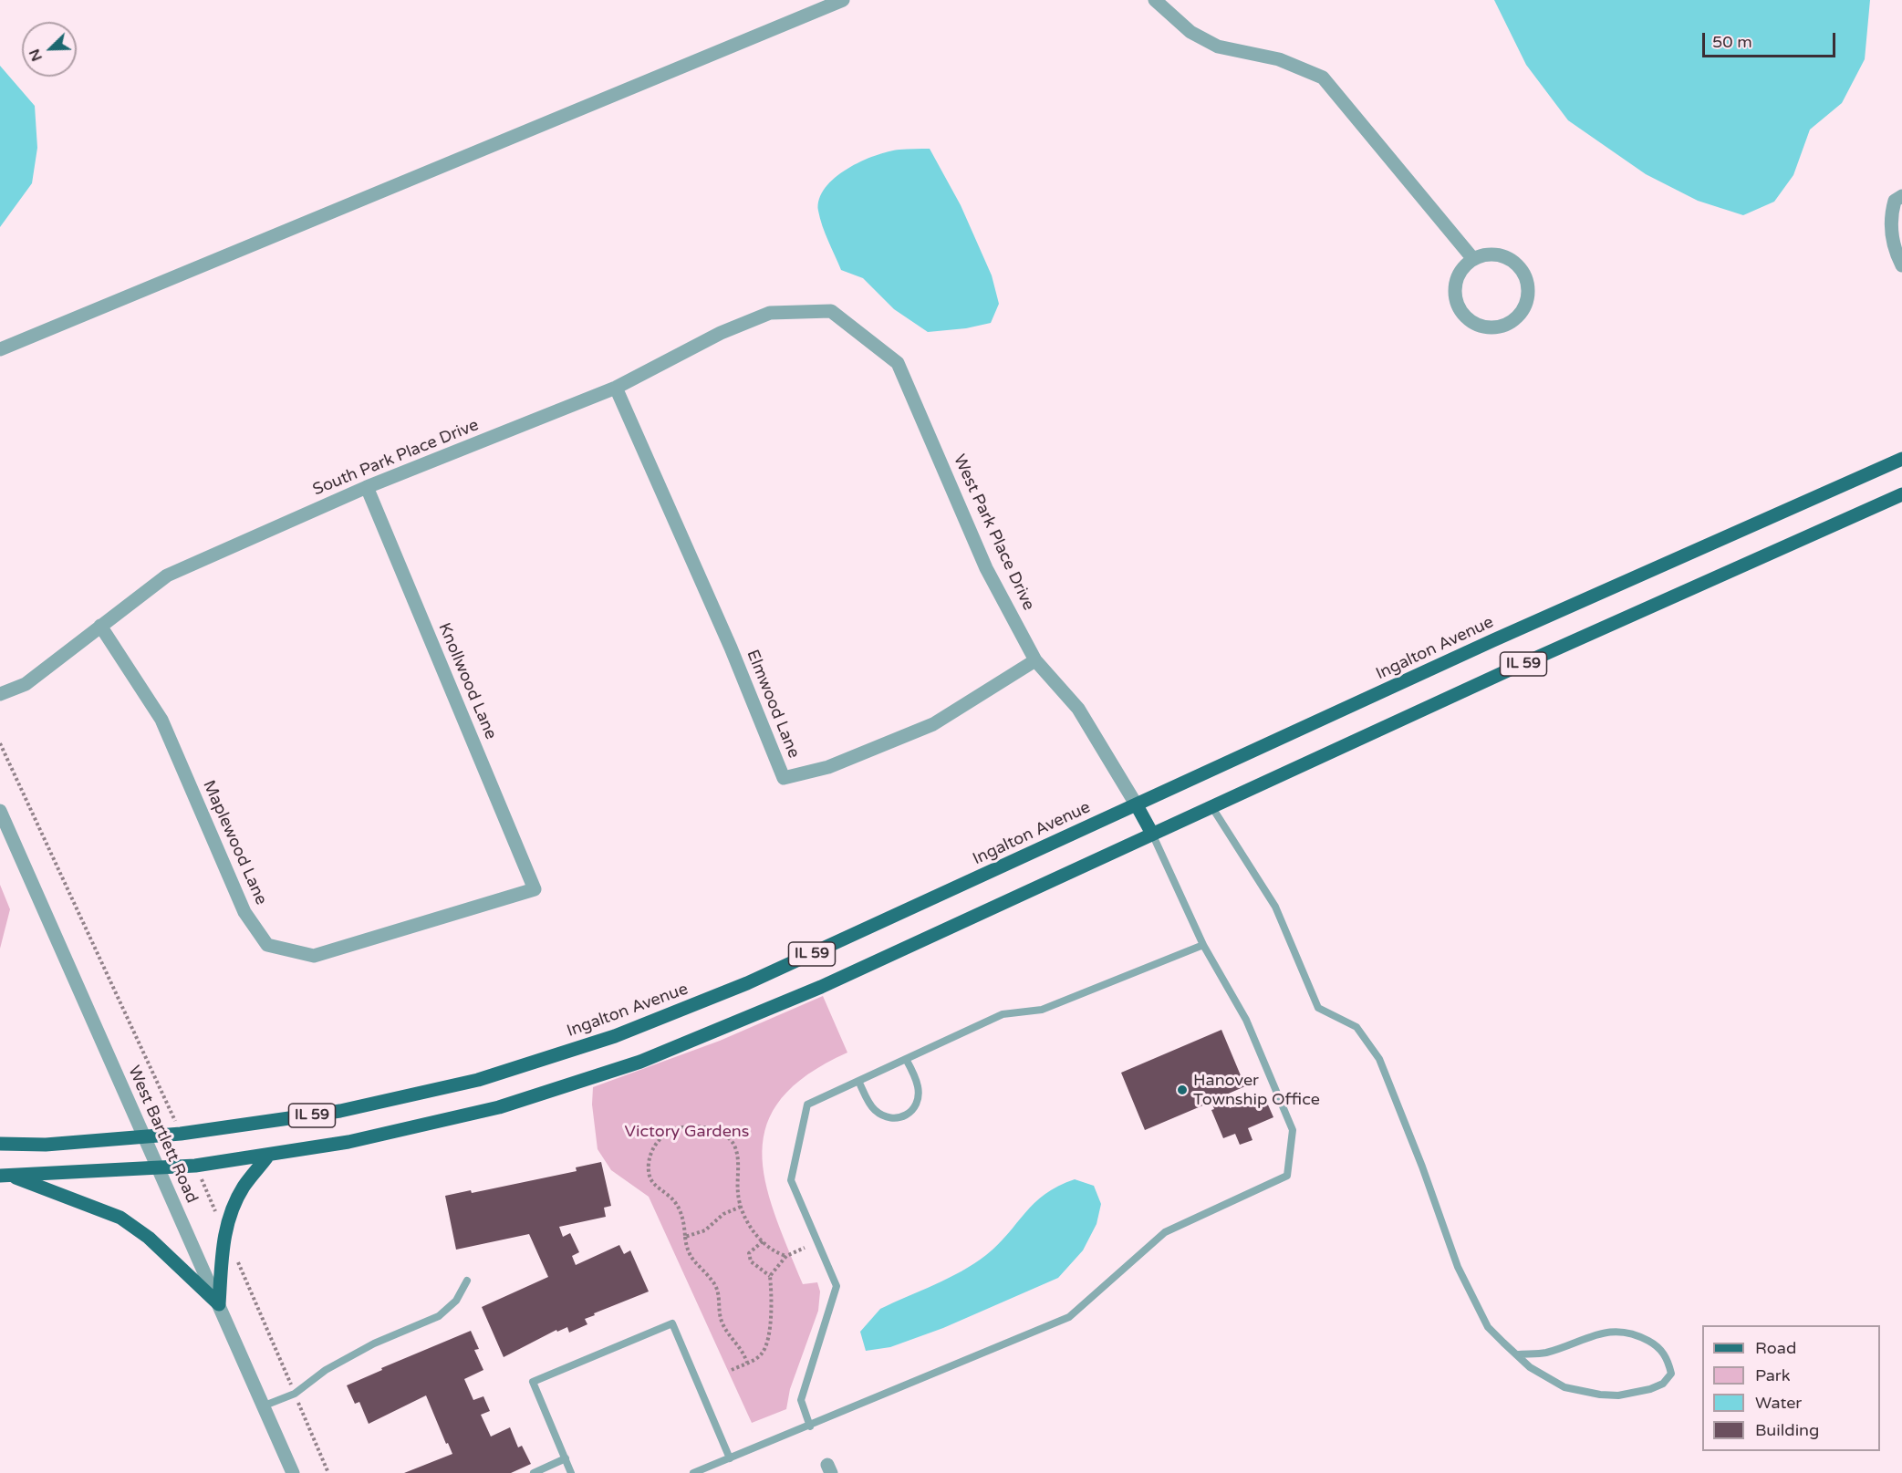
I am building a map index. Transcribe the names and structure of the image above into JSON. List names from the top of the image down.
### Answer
{
  "streets": {
    "main road": ["Ingalton Avenue", "IL 59"],
    "street": [
      "South Park Place Drive",
      "West Park Place Drive",
      "Knollwood Lane",
      "Elmwood Lane",
      "Maplewood Lane",
      "West Bartlett Road"
    ]
  },
  "crossings": [
    ["South Park Place Drive", "West Park Place Drive"],
    ["South Park Place Drive", "Knollwood Lane"],
    ["South Park Place Drive", "Elmwood Lane"],
    ["South Park Place Drive", "Maplewood Lane"],
    ["West Park Place Drive", "Ingalton Avenue"],
    ["West Park Place Drive", "Elmwood Lane"],
    ["Ingalton Avenue", "IL 59"],
    ["Ingalton Avenue", "West Bartlett Road"],
    ["IL 59", "West Bartlett Road"],
    ["Knollwood Lane", "Maplewood Lane"]
  ],
  "parks": ["Victory Gardens"],
  "places": ["Hanover Township Office"],
  "legend": [
    "Road",
    "Park",
    "Water",
    "Building"
  ],
  "scale_bar": "50 m",
  "north": "bottom left"
}
